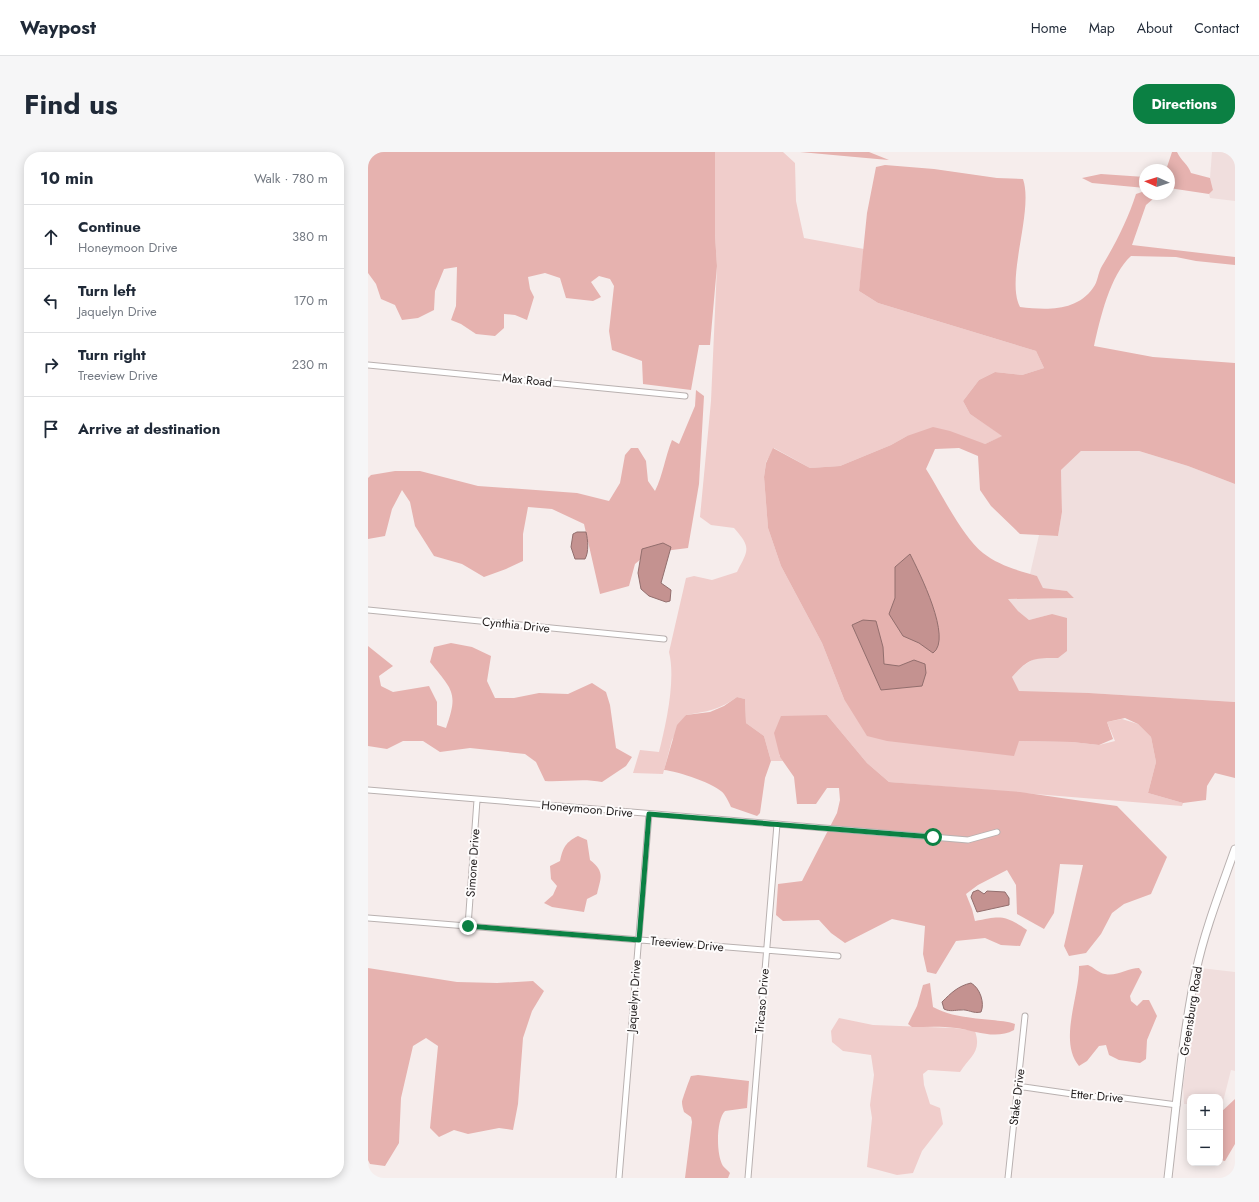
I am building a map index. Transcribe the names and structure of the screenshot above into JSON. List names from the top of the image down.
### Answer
{
  "streets": {
    "main road": ["Greensburg Road"],
    "street": [
      "Max Road",
      "Cynthia Drive",
      "Honeymoon Drive",
      "Simone Drive",
      "Treeview Drive",
      "Jaquelyn Drive",
      "Tricaso Drive",
      "Etter Drive",
      "Stake Drive"
    ]
  },
  "crossings": [
    ["Honeymoon Drive", "Simone Drive"],
    ["Honeymoon Drive", "Jaquelyn Drive"],
    ["Honeymoon Drive", "Tricaso Drive"],
    ["Simone Drive", "Treeview Drive"],
    ["Treeview Drive", "Jaquelyn Drive"],
    ["Treeview Drive", "Tricaso Drive"],
    ["Greensburg Road", "Etter Drive"],
    ["Etter Drive", "Stake Drive"]
  ],
  "north": "left",
  "page": {
    "header": "Waypost",
    "nav": [
      "Home",
      "Map",
      "About",
      "Contact"
    ],
    "title": "Find us",
    "buttons": "Directions",
    "heading": ["10 min", "Walk · 780 m"],
    "list": [
      ["Continue", "Honeymoon Drive", "380 m"],
      ["Turn left", "Jaquelyn Drive", "170 m"],
      ["Turn right", "Treeview Drive", "230 m"],
      "Arrive at destination"
    ],
    "map_buttons": ["+", "−"]
  }
}
